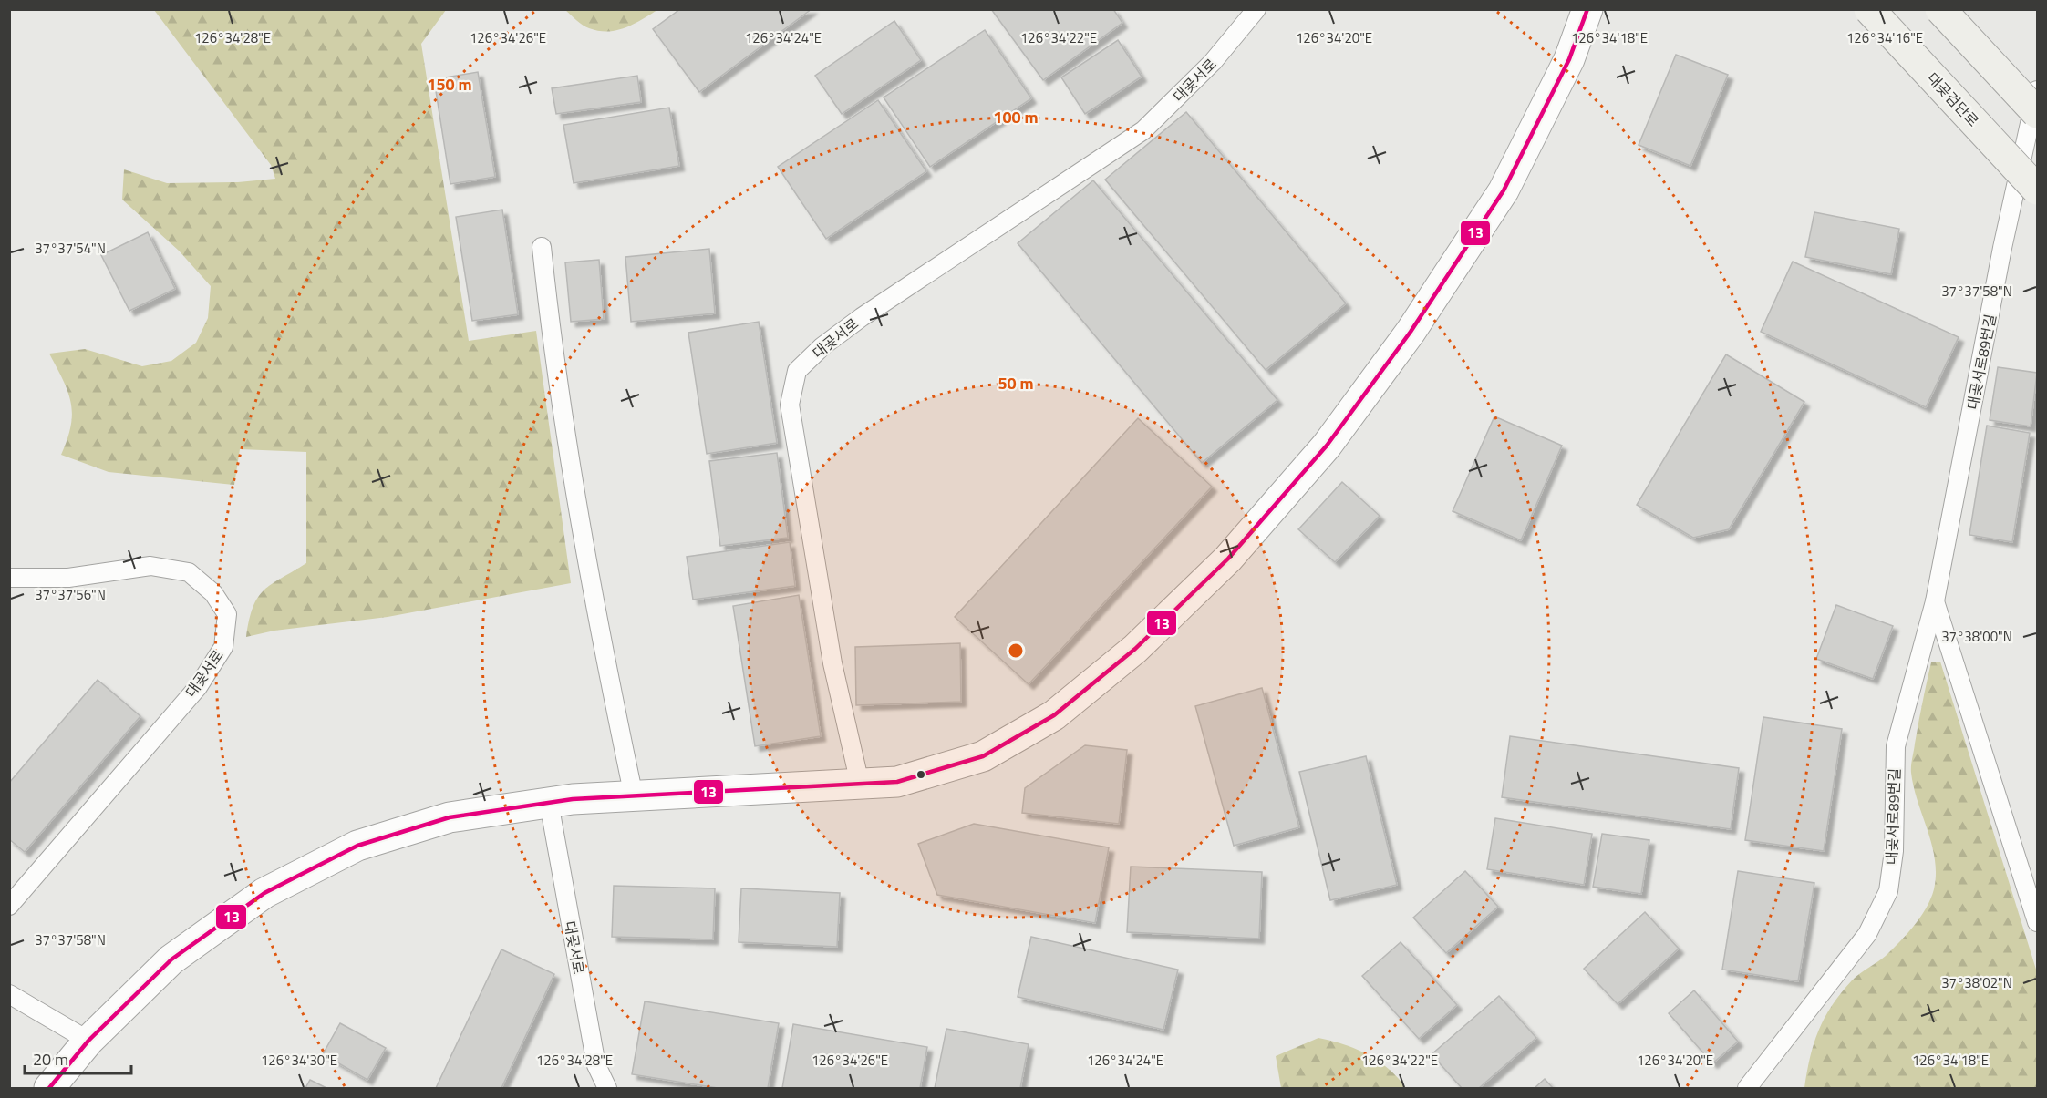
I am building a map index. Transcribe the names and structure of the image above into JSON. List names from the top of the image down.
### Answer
{
  "streets": {
    "main road": ["대곶검단로"],
    "lane": ["대곶서로", "대곶서로89번길"]
  },
  "lines": ["transit line 13"],
  "scale_bar": "20 m",
  "coordinates": [
    "126°34'28\"E",
    "126°34'26\"E",
    "126°34'24\"E",
    "126°34'22\"E",
    "126°34'20\"E",
    "126°34'18\"E",
    "126°34'16\"E",
    "37°37'54\"N",
    "37°37'58\"N",
    "37°37'56\"N",
    "37°38'00\"N",
    "37°38'02\"N",
    "126°34'30\"E"
  ],
  "rings": ["150 m", "100 m", "50 m"]
}
